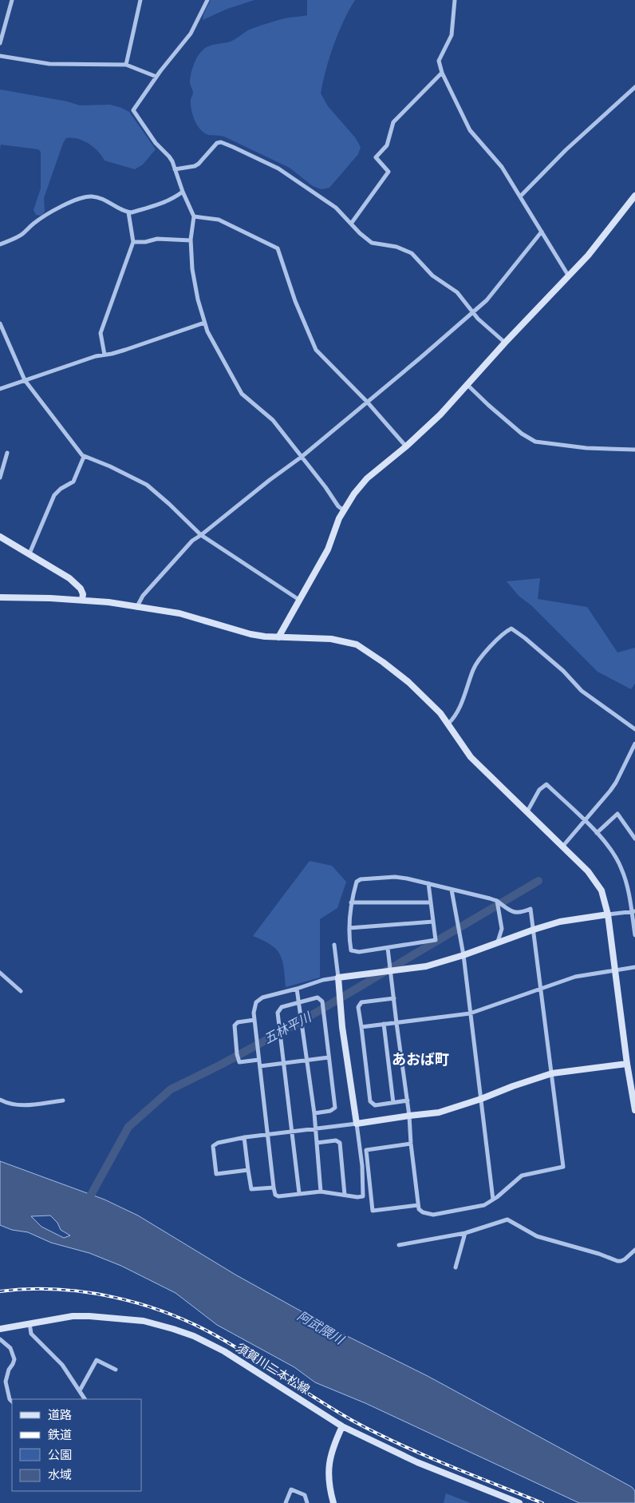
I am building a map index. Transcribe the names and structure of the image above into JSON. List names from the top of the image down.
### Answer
{
  "streets": {
    "street": ["須賀川二本松線"]
  },
  "districts": ["あおば町"],
  "water": ["五林平川", "阿武隈川"],
  "legend": [
    "道路",
    "鉄道",
    "公園",
    "水域"
  ]
}
